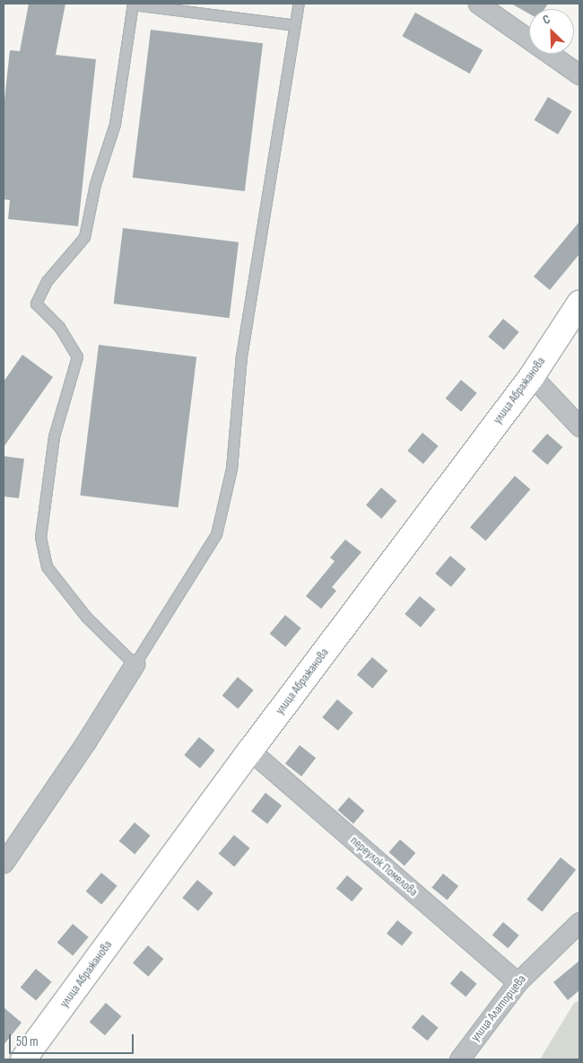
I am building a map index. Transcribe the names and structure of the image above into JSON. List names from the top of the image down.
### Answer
{
  "streets": {
    "main road": ["улица Абражанова"],
    "street": ["переулок Помелова", "улица Алаторцева"]
  },
  "crossings": [
    ["улица Абражанова", "переулок Помелова"],
    ["переулок Помелова", "улица Алаторцева"]
  ],
  "scale_bar": "50 m",
  "north": "top left"
}
